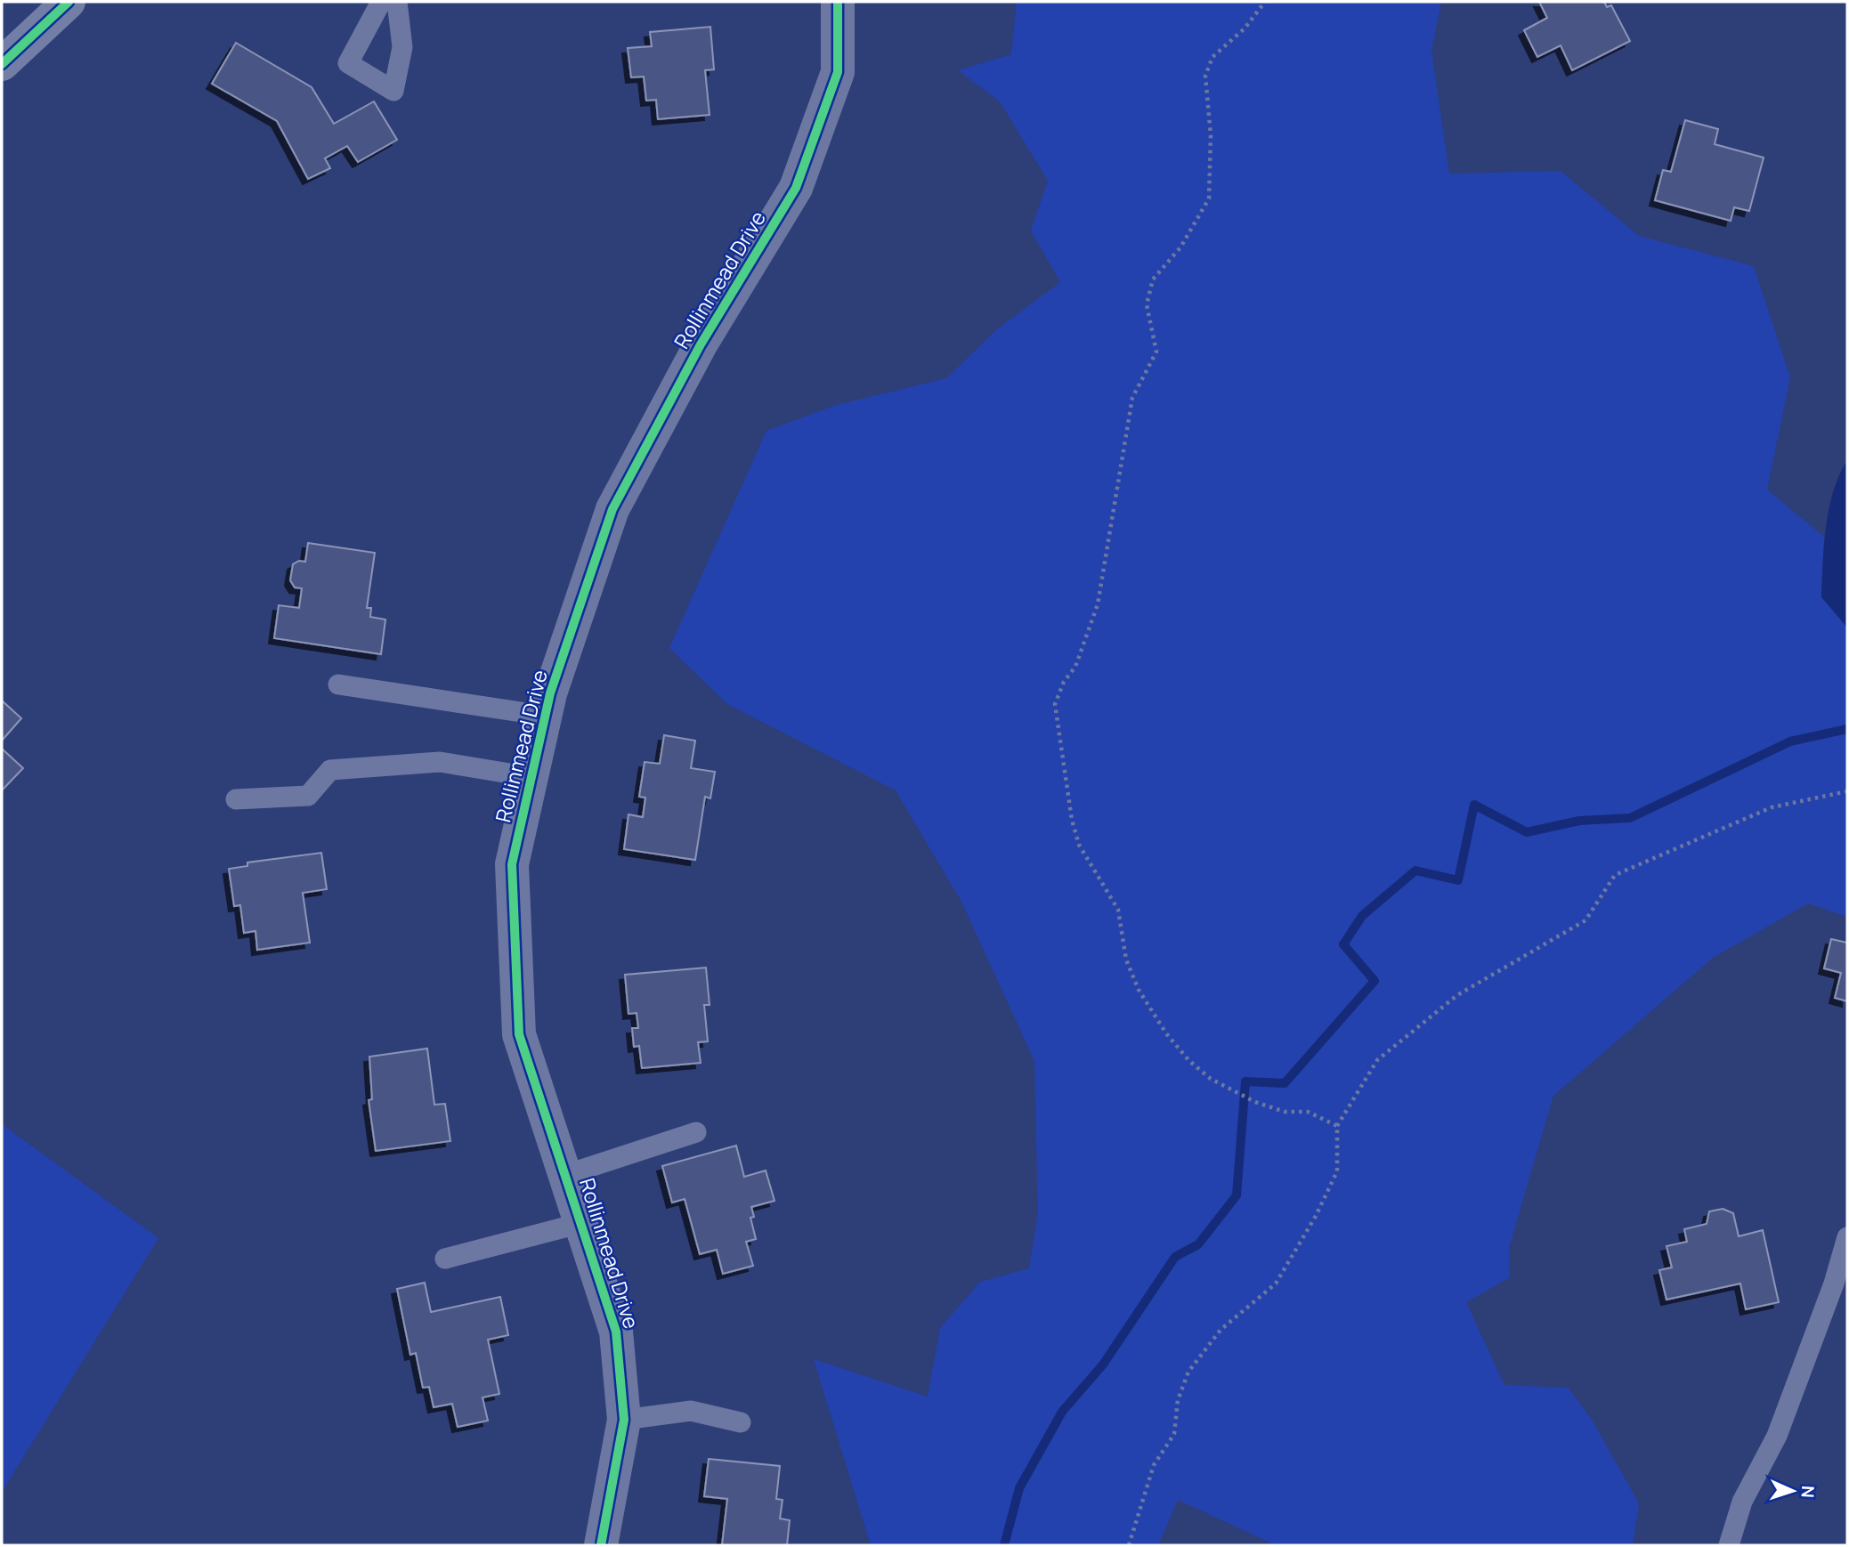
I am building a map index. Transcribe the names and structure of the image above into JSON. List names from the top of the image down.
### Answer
{
  "streets": {
    "street": ["Rollinmead Drive"]
  },
  "north": "right"
}
